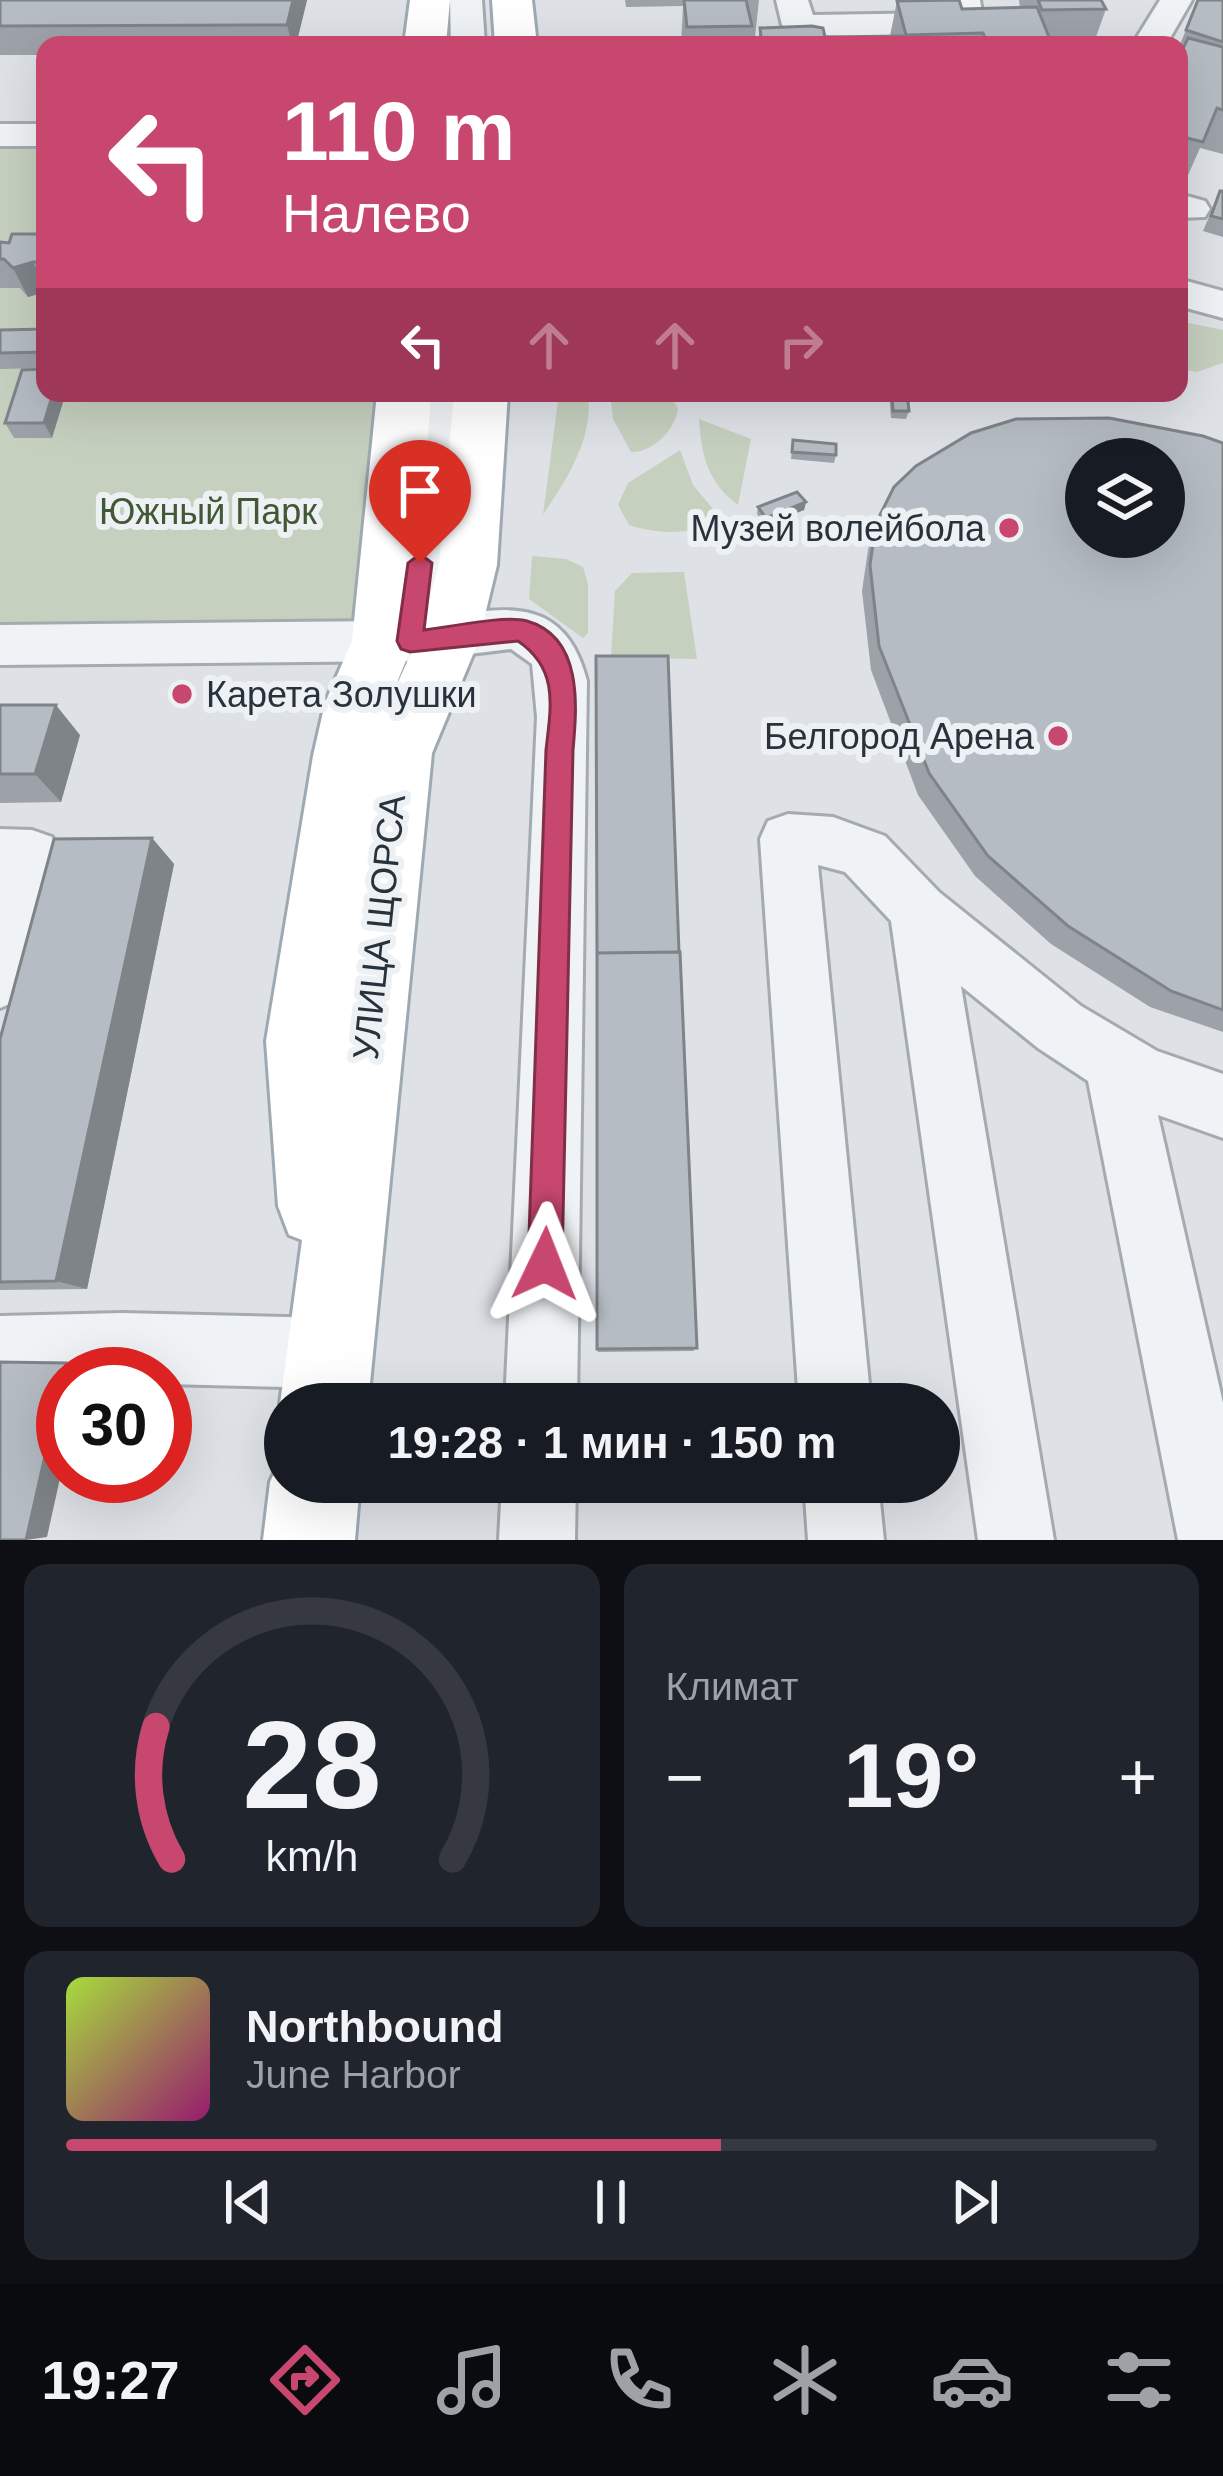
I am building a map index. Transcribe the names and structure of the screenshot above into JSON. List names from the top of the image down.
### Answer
{
  "streets": {
    "main road": ["УЛИЦА ЩОРСА"]
  },
  "parks": ["Южный Парк"],
  "places": ["Музей волейбола", "Карета Золушки", "Белгород Арена"],
  "page": {
    "turn": ["110 m", "Налево"],
    "limit": "30",
    "trip": "19:28 · 1 мин · 150 m",
    "tile": "Климат",
    "heat": ["−", "19°", "+"],
    "song": ["Northbound", "June Harbor"],
    "tabs": "19:27",
    "gauge": ["28", "km/h"]
  }
}
